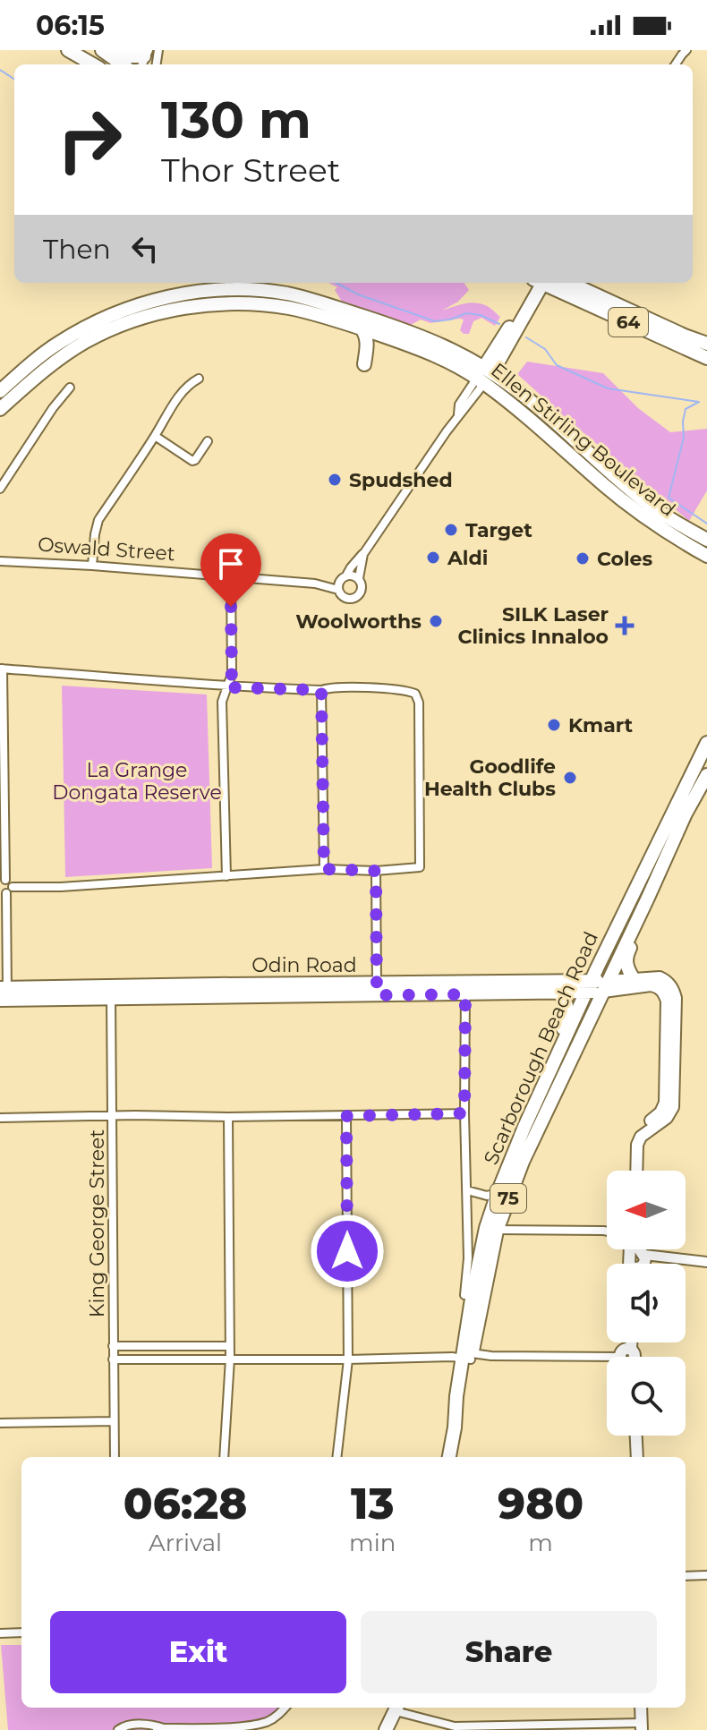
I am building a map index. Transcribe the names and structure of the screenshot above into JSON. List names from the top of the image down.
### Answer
{
  "streets": {
    "main road": [
      "64",
      "Ellen Stirling Boulevard",
      "Odin Road",
      "Scarborough Beach Road",
      "75"
    ],
    "street": ["Oswald Street", "King George Street"]
  },
  "crossings": [
    ["Odin Road", "Scarborough Beach Road"],
    ["Odin Road", "King George Street"]
  ],
  "parks": ["La Grange Dongata Reserve"],
  "places": {
    "other": [
      "Spudshed",
      "Target",
      "Aldi",
      "Coles",
      "Woolworths",
      "Kmart",
      "Goodlife Health Clubs"
    ],
    "health": ["SILK Laser Clinics Innaloo"]
  },
  "north": "left",
  "page": {
    "status": "06:15",
    "turn": ["130 m", "Thor Street"],
    "then": "Then",
    "eta": [
      "06:28",
      "Arrival",
      "13",
      "min",
      "980",
      "m"
    ],
    "buttons": ["Exit", "Share"]
  }
}
